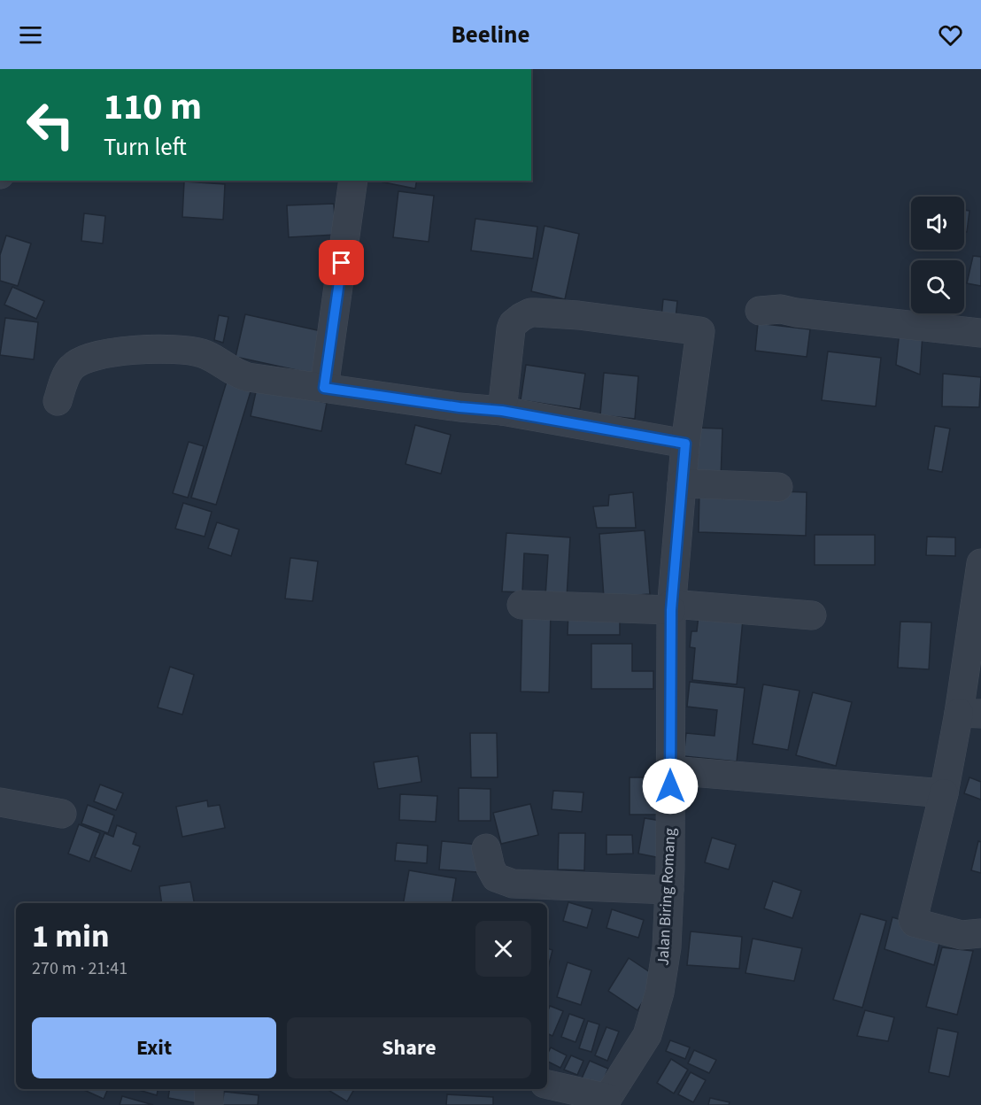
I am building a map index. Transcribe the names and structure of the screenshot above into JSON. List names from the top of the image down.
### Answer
{
  "streets": {
    "street": ["Jalan Biring Romang"]
  },
  "page": {
    "header": "Beeline",
    "turn": ["110 m", "Turn left"],
    "heading": ["1 min", "270 m · 21:41"],
    "buttons": ["Exit", "Share"]
  }
}
